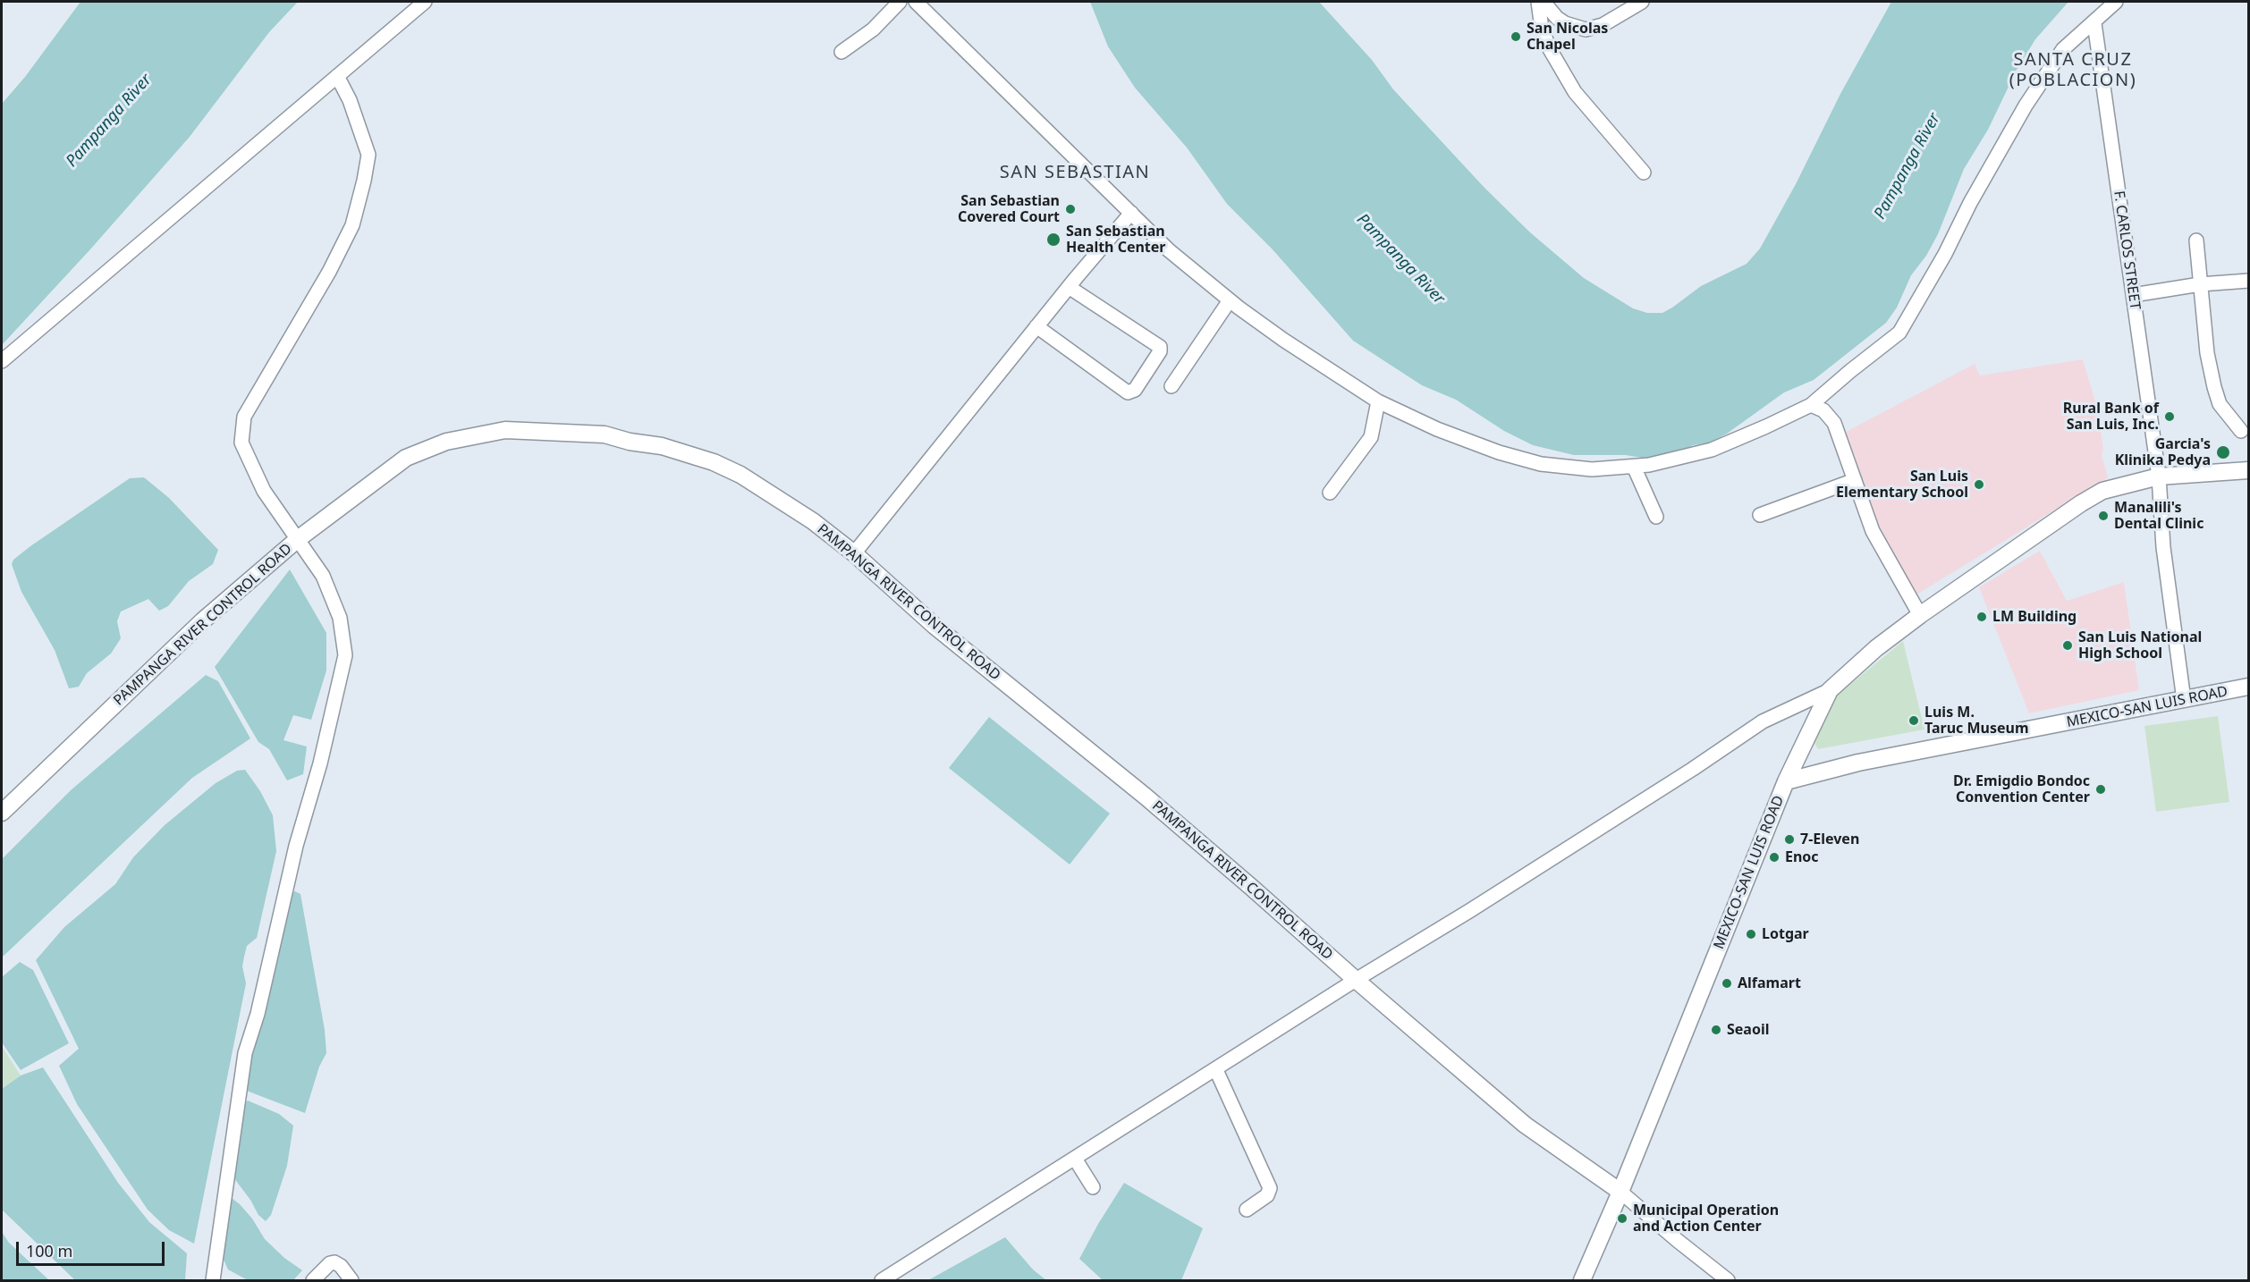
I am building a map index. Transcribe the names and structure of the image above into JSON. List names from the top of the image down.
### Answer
{
  "streets": {
    "main road": ["PAMPANGA RIVER CONTROL ROAD", "MEXICO-SAN LUIS ROAD"],
    "street": ["F. CARLOS STREET"]
  },
  "crossings": [
    ["F. CARLOS STREET", "MEXICO-SAN LUIS ROAD"],
    ["PAMPANGA RIVER CONTROL ROAD", "MEXICO-SAN LUIS ROAD"]
  ],
  "districts": ["SANTA CRUZ (POBLACION)", "SAN SEBASTIAN"],
  "water": ["Pampanga River"],
  "places": [
    "San Nicolas Chapel",
    "San Sebastian Covered Court",
    "San Sebastian Health Center",
    "Rural Bank of San Luis, Inc.",
    "Garcia's Klinika Pedya",
    "San Luis Elementary School",
    "Manalili's Dental Clinic",
    "LM Building",
    "San Luis National High School",
    "Luis M. Taruc Museum",
    "Dr. Emigdio Bondoc Convention Center",
    "7-Eleven",
    "Enoc",
    "Lotgar",
    "Alfamart",
    "Seaoil",
    "Municipal Operation and Action Center"
  ],
  "scale_bar": "100 m"
}
